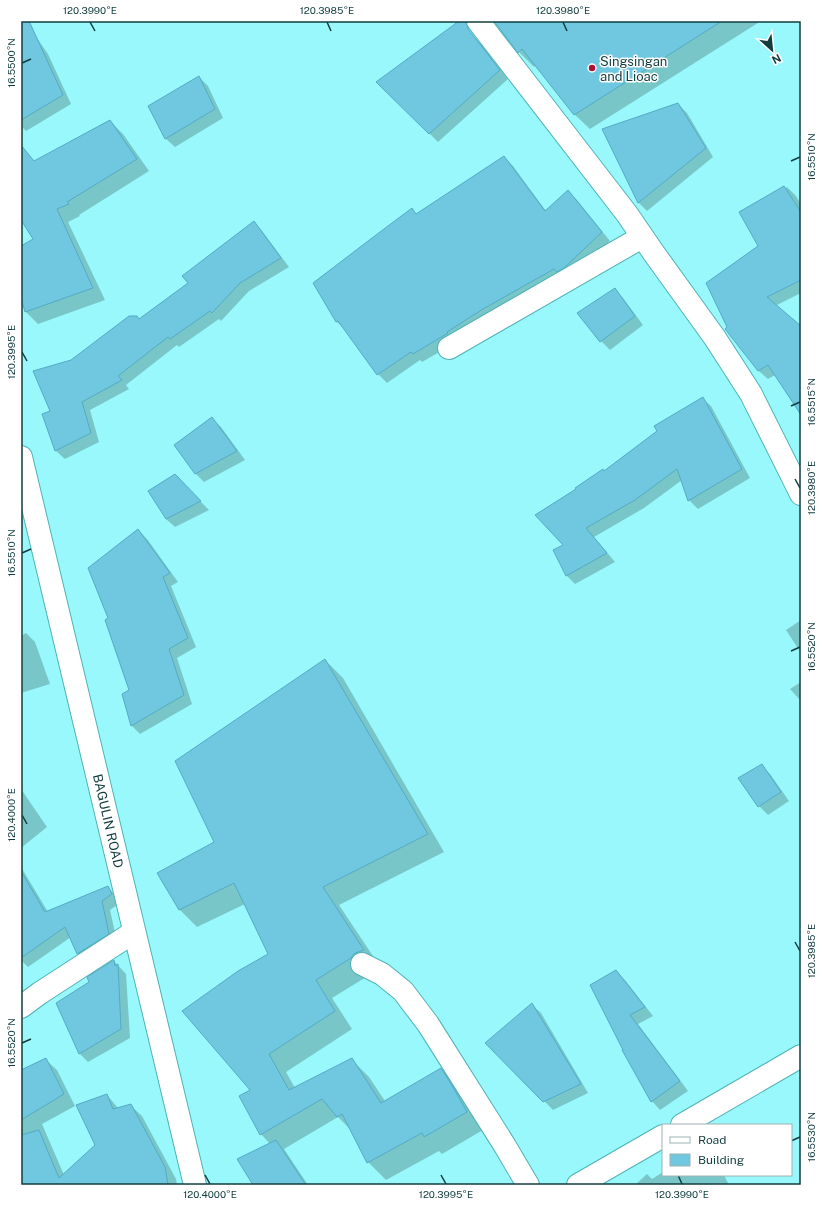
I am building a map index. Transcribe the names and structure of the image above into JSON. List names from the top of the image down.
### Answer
{
  "streets": {
    "street": ["BAGULIN ROAD"]
  },
  "places": ["Singsingan and Lioac"],
  "legend": ["Road", "Building"],
  "north": "bottom right",
  "coordinates": [
    "120.3990°E",
    "120.3985°E",
    "120.3980°E",
    "16.5500°N",
    "16.5510°N",
    "120.3995°E",
    "16.5515°N",
    "16.5520°N",
    "120.4000°E",
    "16.5530°N"
  ]
}
